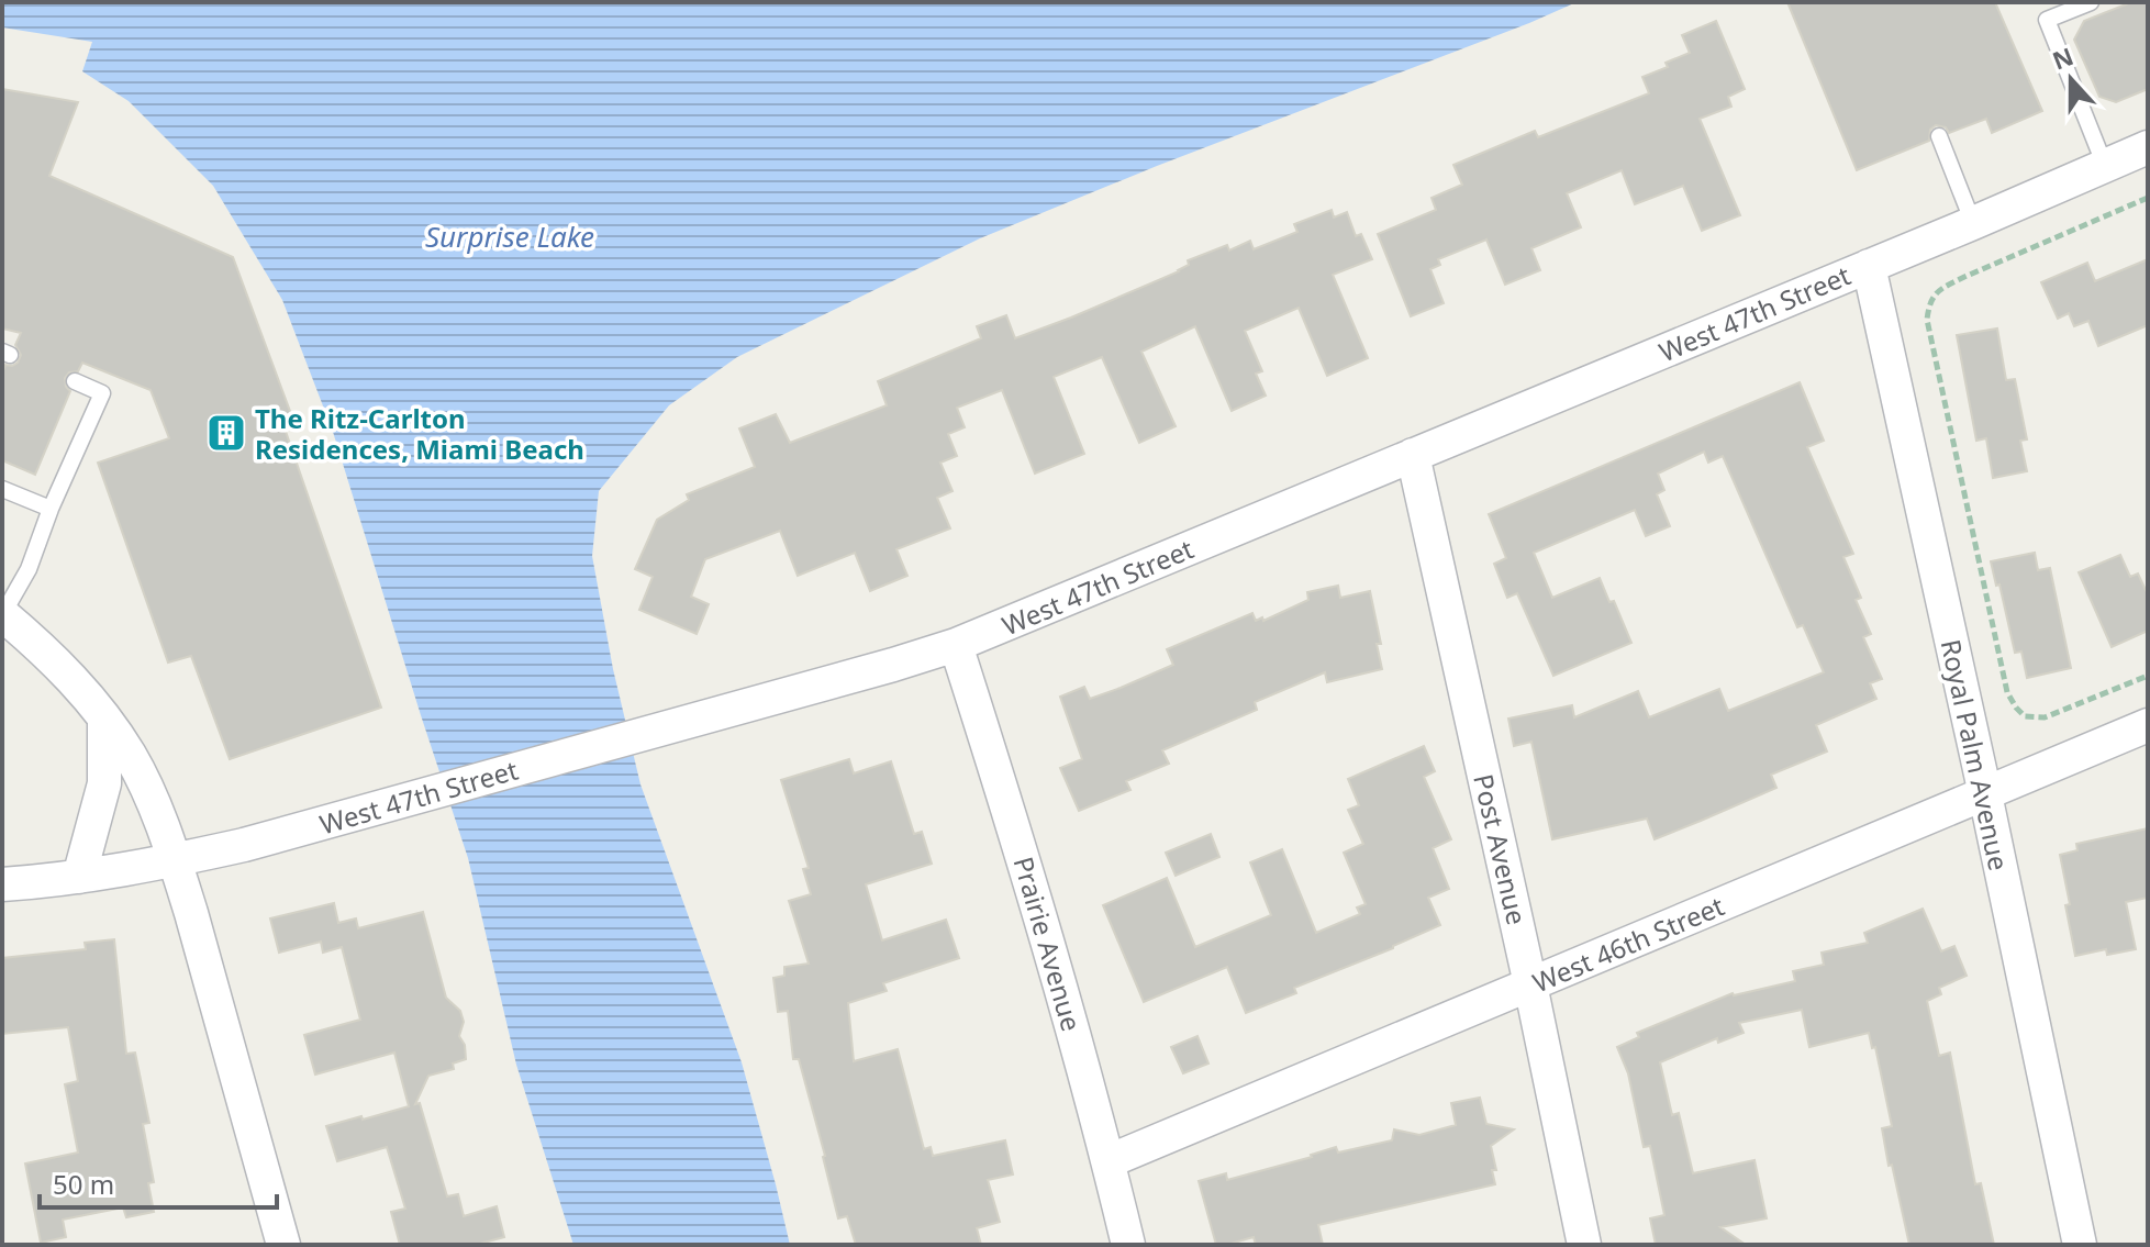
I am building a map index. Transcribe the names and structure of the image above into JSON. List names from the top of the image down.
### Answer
{
  "streets": {
    "street": [
      "West 47th Street",
      "Royal Palm Avenue",
      "Post Avenue",
      "Prairie Avenue",
      "West 46th Street"
    ]
  },
  "crossings": [
    ["West 47th Street", "Royal Palm Avenue"],
    ["West 47th Street", "Post Avenue"],
    ["West 47th Street", "Prairie Avenue"],
    ["Royal Palm Avenue", "West 46th Street"],
    ["Post Avenue", "West 46th Street"],
    ["Prairie Avenue", "West 46th Street"]
  ],
  "water": ["Surprise Lake"],
  "places": {
    "building": ["The Ritz-Carlton Residences, Miami Beach"]
  },
  "scale_bar": "50 m",
  "north": "top"
}
